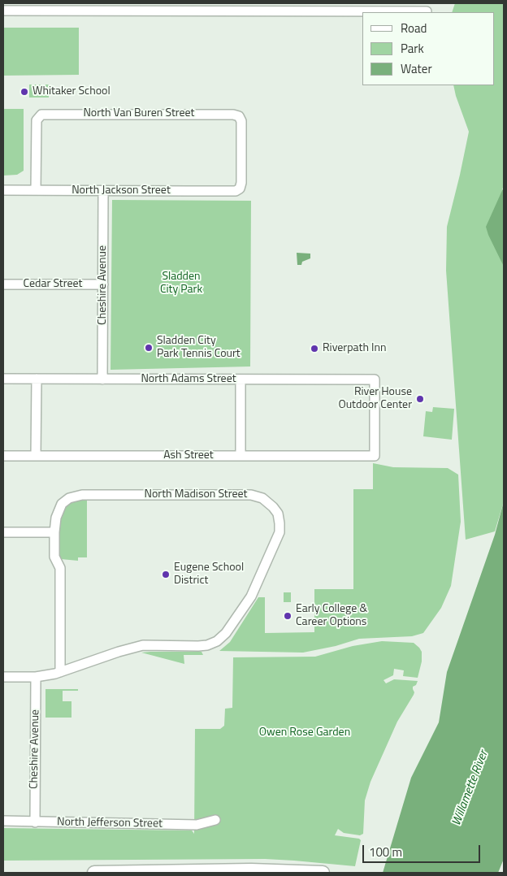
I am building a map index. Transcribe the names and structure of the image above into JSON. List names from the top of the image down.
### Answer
{
  "streets": {
    "street": [
      "North Van Buren Street",
      "North Jackson Street",
      "Cedar Street",
      "Cheshire Avenue",
      "North Adams Street",
      "Ash Street",
      "North Madison Street",
      "North Jefferson Street"
    ]
  },
  "crossings": [
    ["North Van Buren Street", "North Jackson Street"],
    ["North Jackson Street", "Cheshire Avenue"],
    ["Cedar Street", "Cheshire Avenue"],
    ["Cheshire Avenue", "North Adams Street"],
    ["Cheshire Avenue", "North Madison Street"],
    ["Cheshire Avenue", "North Jefferson Street"],
    ["North Adams Street", "Ash Street"]
  ],
  "water": ["Willamette River"],
  "parks": ["Sladden City Park", "Owen Rose Garden"],
  "places": [
    "Whitaker School",
    "Sladden City Park Tennis Court",
    "Riverpath Inn",
    "River House Outdoor Center",
    "Eugene School District",
    "Early College & Career Options"
  ],
  "legend": ["Road", "Park", "Water"],
  "scale_bar": "100 m"
}
